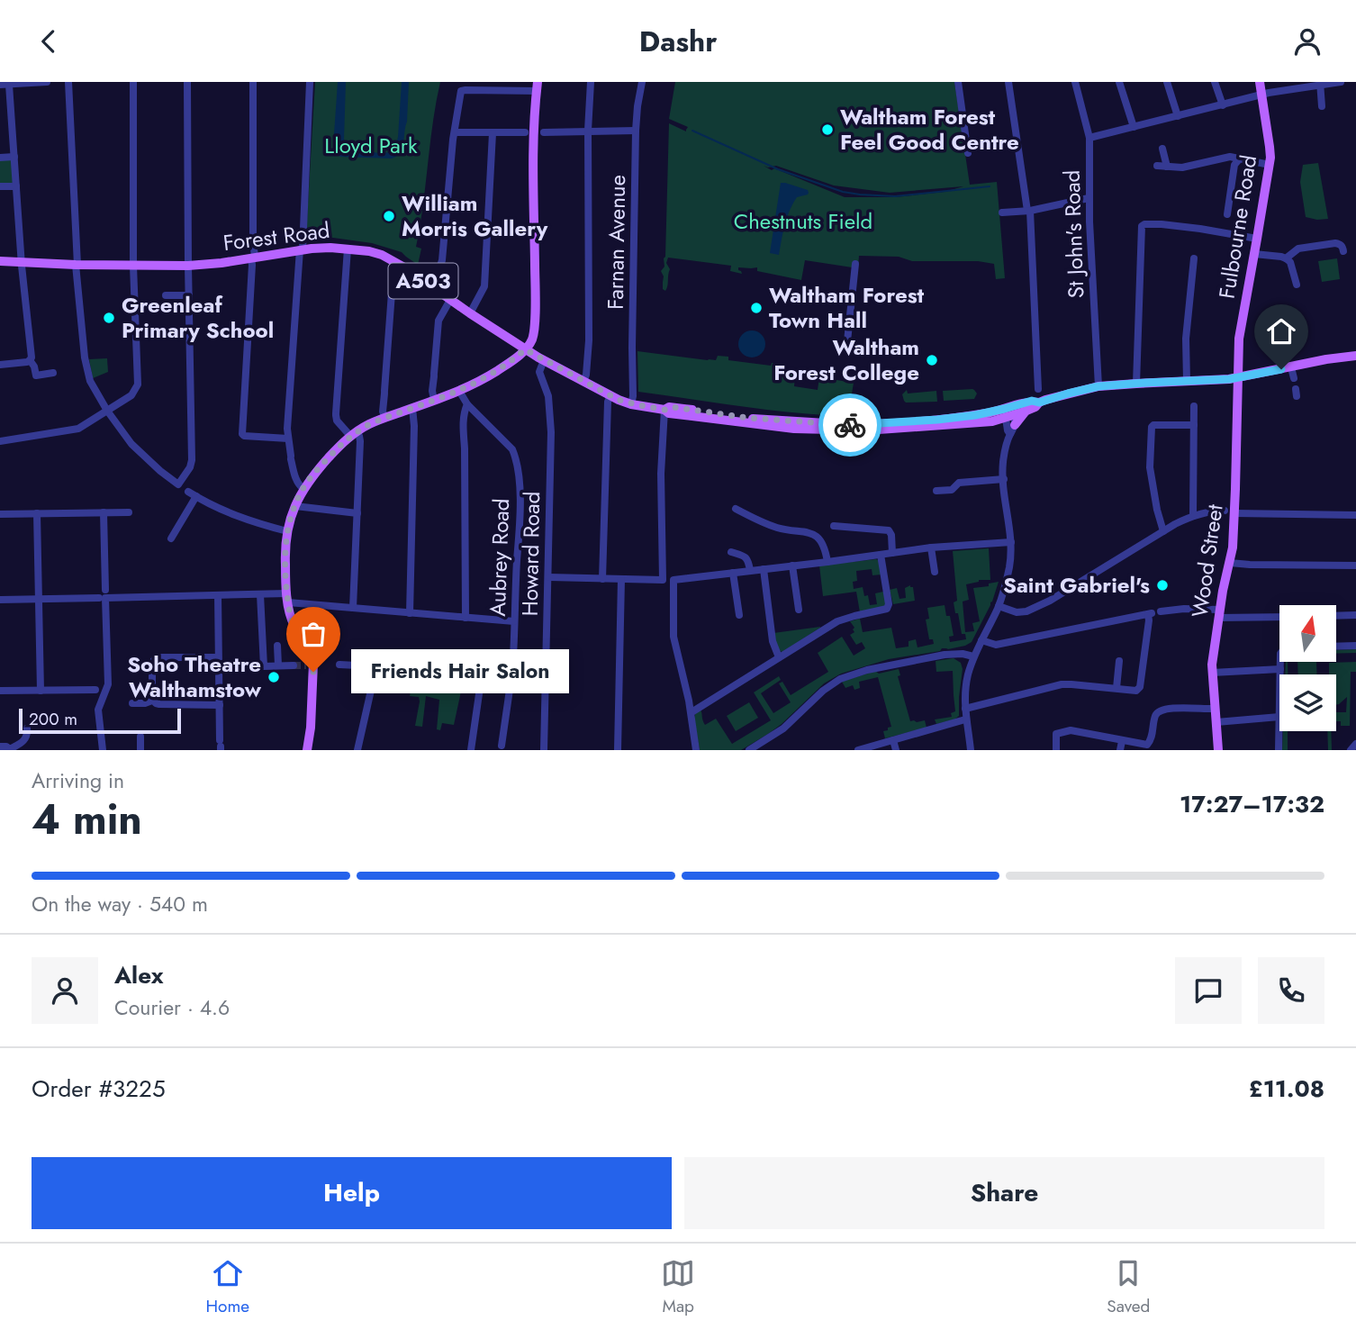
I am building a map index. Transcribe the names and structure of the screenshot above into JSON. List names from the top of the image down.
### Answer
{
  "streets": {
    "main road": [
      "Fulbourne Road",
      "Forest Road",
      "A503",
      "Wood Street"
    ],
    "street": [
      "St John's Road",
      "Farnan Avenue",
      "Howard Road",
      "Aubrey Road"
    ]
  },
  "crossings": [
    ["Fulbourne Road", "Forest Road"],
    ["Fulbourne Road", "Wood Street"],
    ["St John's Road", "Forest Road"],
    ["Forest Road", "Farnan Avenue"],
    ["Forest Road", "Howard Road"],
    ["Forest Road", "Wood Street"]
  ],
  "parks": ["Lloyd Park", "Chestnuts Field"],
  "places": [
    "Waltham Forest Feel Good Centre",
    "William Morris Gallery",
    "Waltham Forest Town Hall",
    "Greenleaf Primary School",
    "Waltham Forest College",
    "Saint Gabriel's",
    "Friends Hair Salon",
    "Soho Theatre Walthamstow"
  ],
  "scale_bar": "200 m",
  "north": "top",
  "page": {
    "header": "Dashr",
    "bubble": "Friends Hair Salon",
    "scale": "200 m",
    "heading": ["4 min", "Arriving in", "17:27–17:32"],
    "panel": [
      "Alex",
      "Courier · 4.6",
      "Order #3225",
      "£11.08"
    ],
    "bar": "On the way · 540 m",
    "buttons": ["Help", "Share"],
    "tabs": ["Home", "Map", "Saved"]
  }
}
